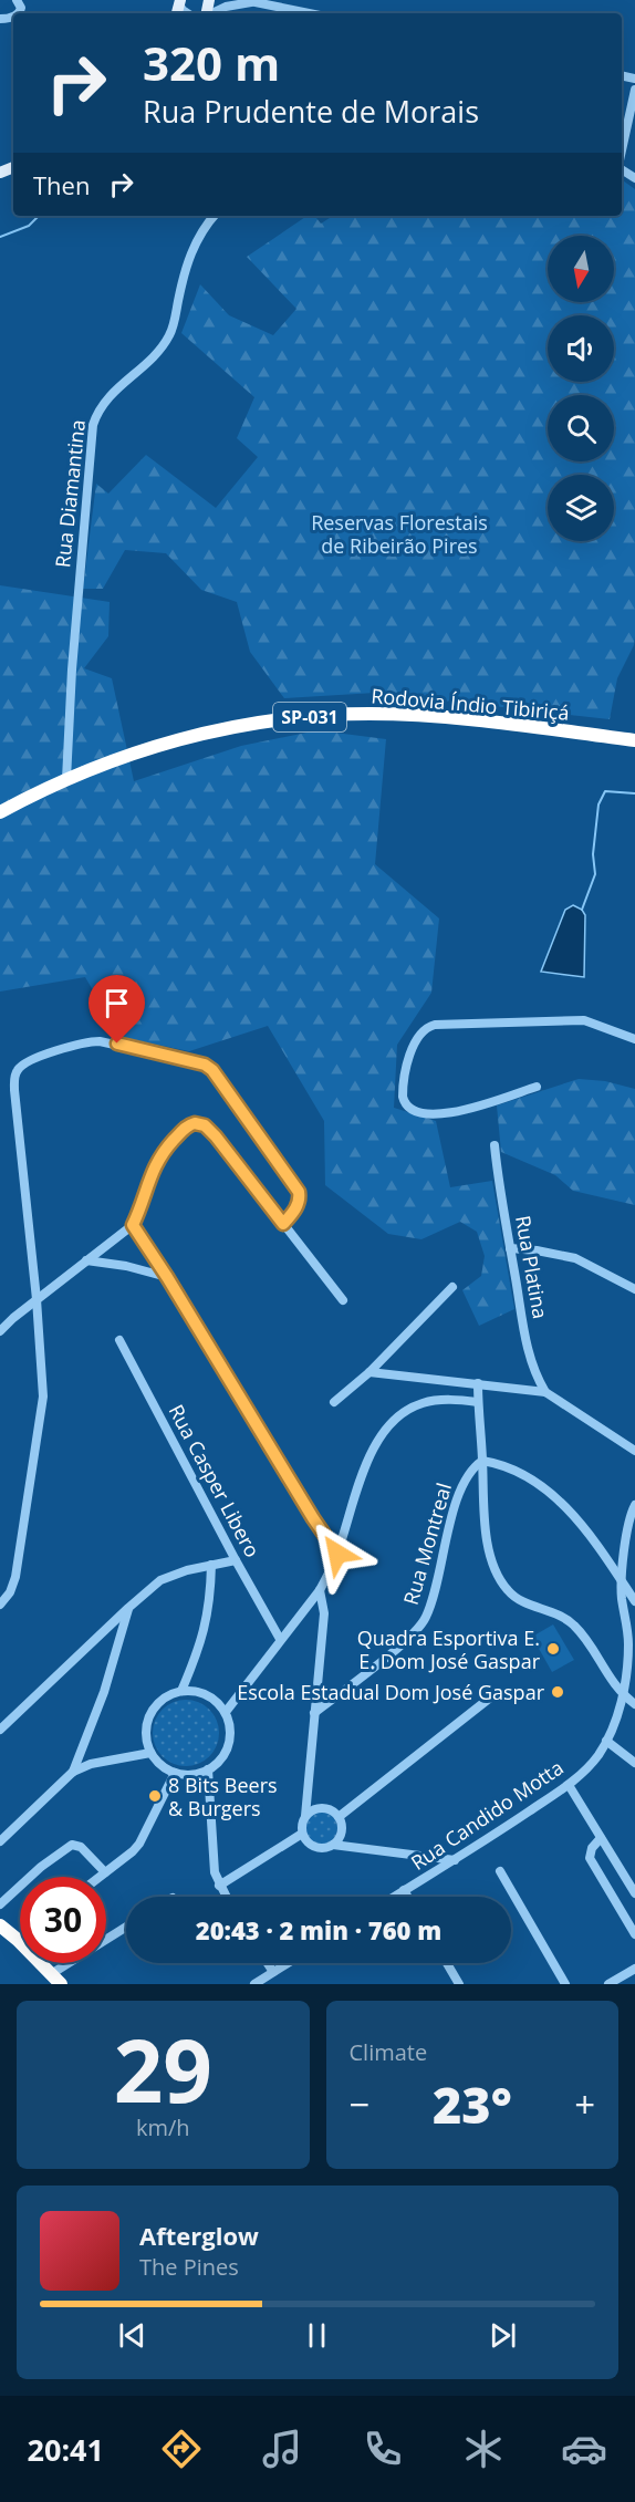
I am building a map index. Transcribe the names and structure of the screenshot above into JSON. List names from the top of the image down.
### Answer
{
  "streets": {
    "highway": ["Rodovia Índio Tibiriçá", "SP-031"],
    "street": [
      "Rua Diamantina",
      "Rua Platina",
      "Rua Casper Libero",
      "Rua Montreal",
      "Rua Candido Motta"
    ]
  },
  "crossings": [
    ["Rua Diamantina", "Rodovia Índio Tibiriçá"]
  ],
  "parks": ["Reservas Florestais de Ribeirão Pires"],
  "places": ["Quadra Esportiva E. E. Dom José Gaspar", "Escola Estadual Dom José Gaspar", "8 Bits Beers & Burgers"],
  "north": "bottom",
  "page": {
    "turn": ["320 m", "Rua Prudente de Morais"],
    "then": "Then",
    "limit": "30",
    "trip": "20:43 · 2 min · 760 m",
    "tile": [
      ["29", "km/h"],
      "Climate"
    ],
    "heat": ["−", "23°", "+"],
    "song": ["Afterglow", "The Pines"],
    "tabs": "20:41"
  }
}
